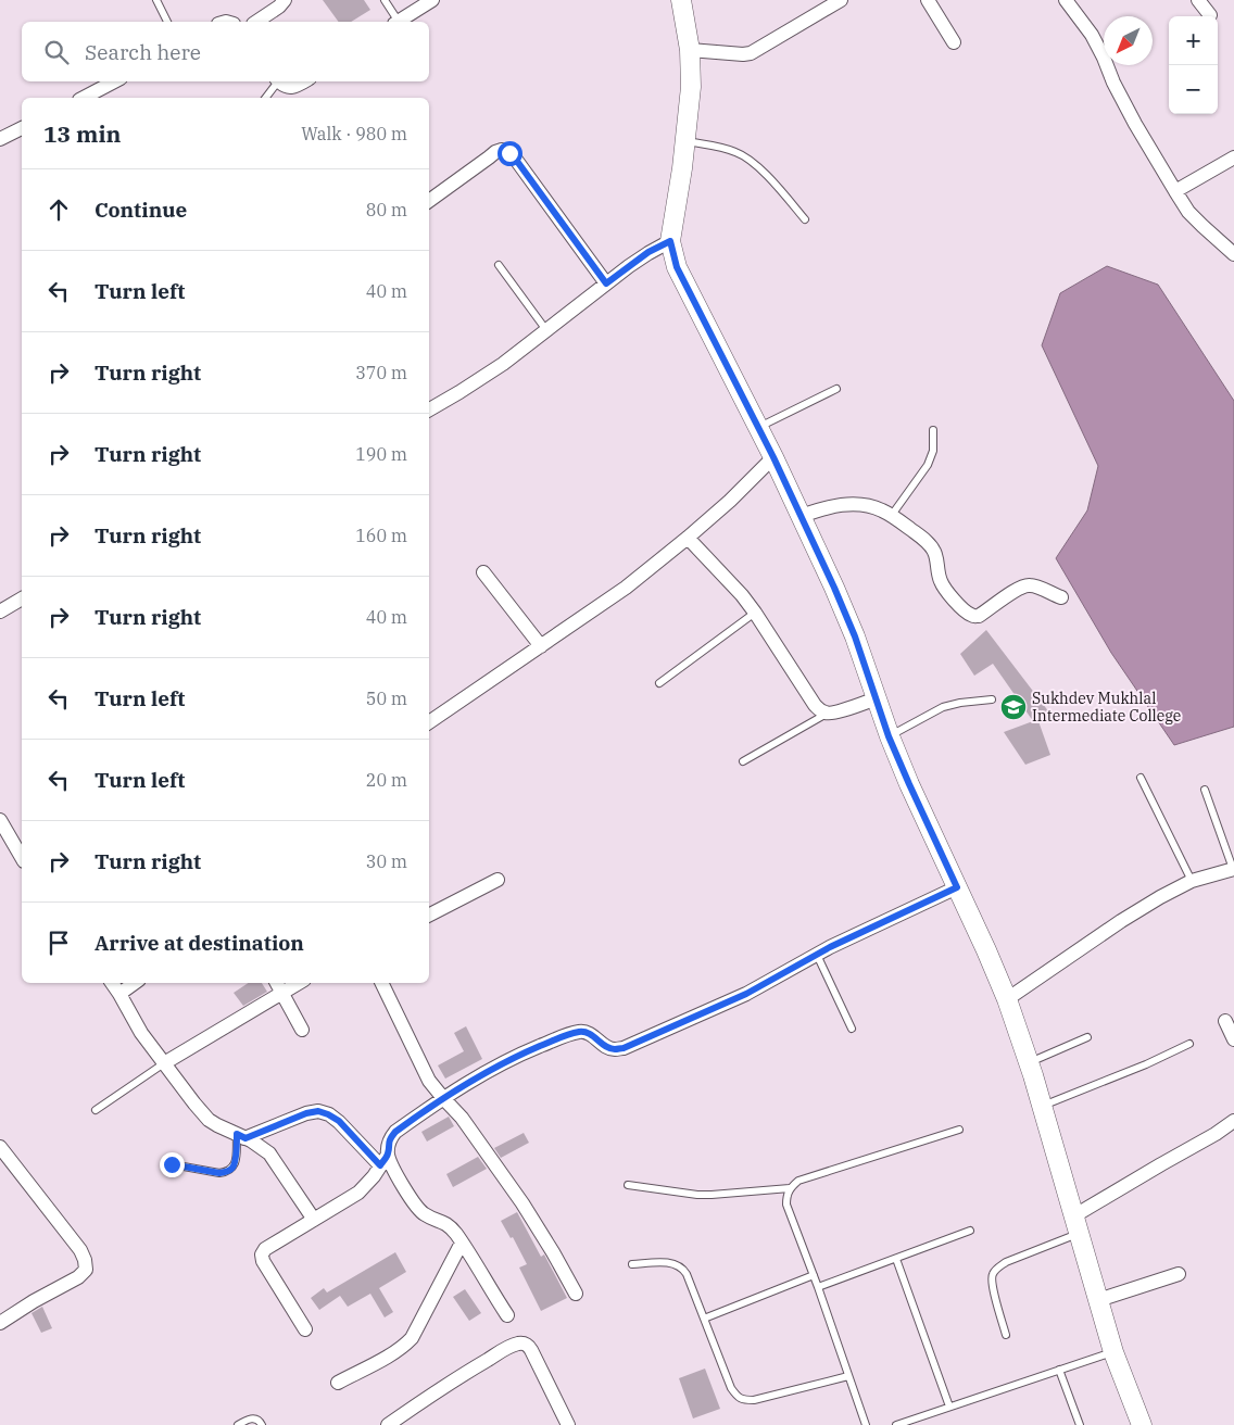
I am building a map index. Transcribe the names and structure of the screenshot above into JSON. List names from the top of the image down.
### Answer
{
  "places": {
    "school or university": ["Sukhdev Mukhlal Intermediate College"]
  },
  "north": "bottom left",
  "page": {
    "map_buttons": ["+", "−"],
    "search": "Search here",
    "heading": ["13 min", "Walk · 980 m"],
    "list": [
      ["Continue", "80 m"],
      ["Turn left", "40 m"],
      ["Turn right", "370 m"],
      ["Turn right", "190 m"],
      ["Turn right", "160 m"],
      ["Turn right", "40 m"],
      ["Turn left", "50 m"],
      ["Turn left", "20 m"],
      ["Turn right", "30 m"],
      "Arrive at destination"
    ]
  }
}
